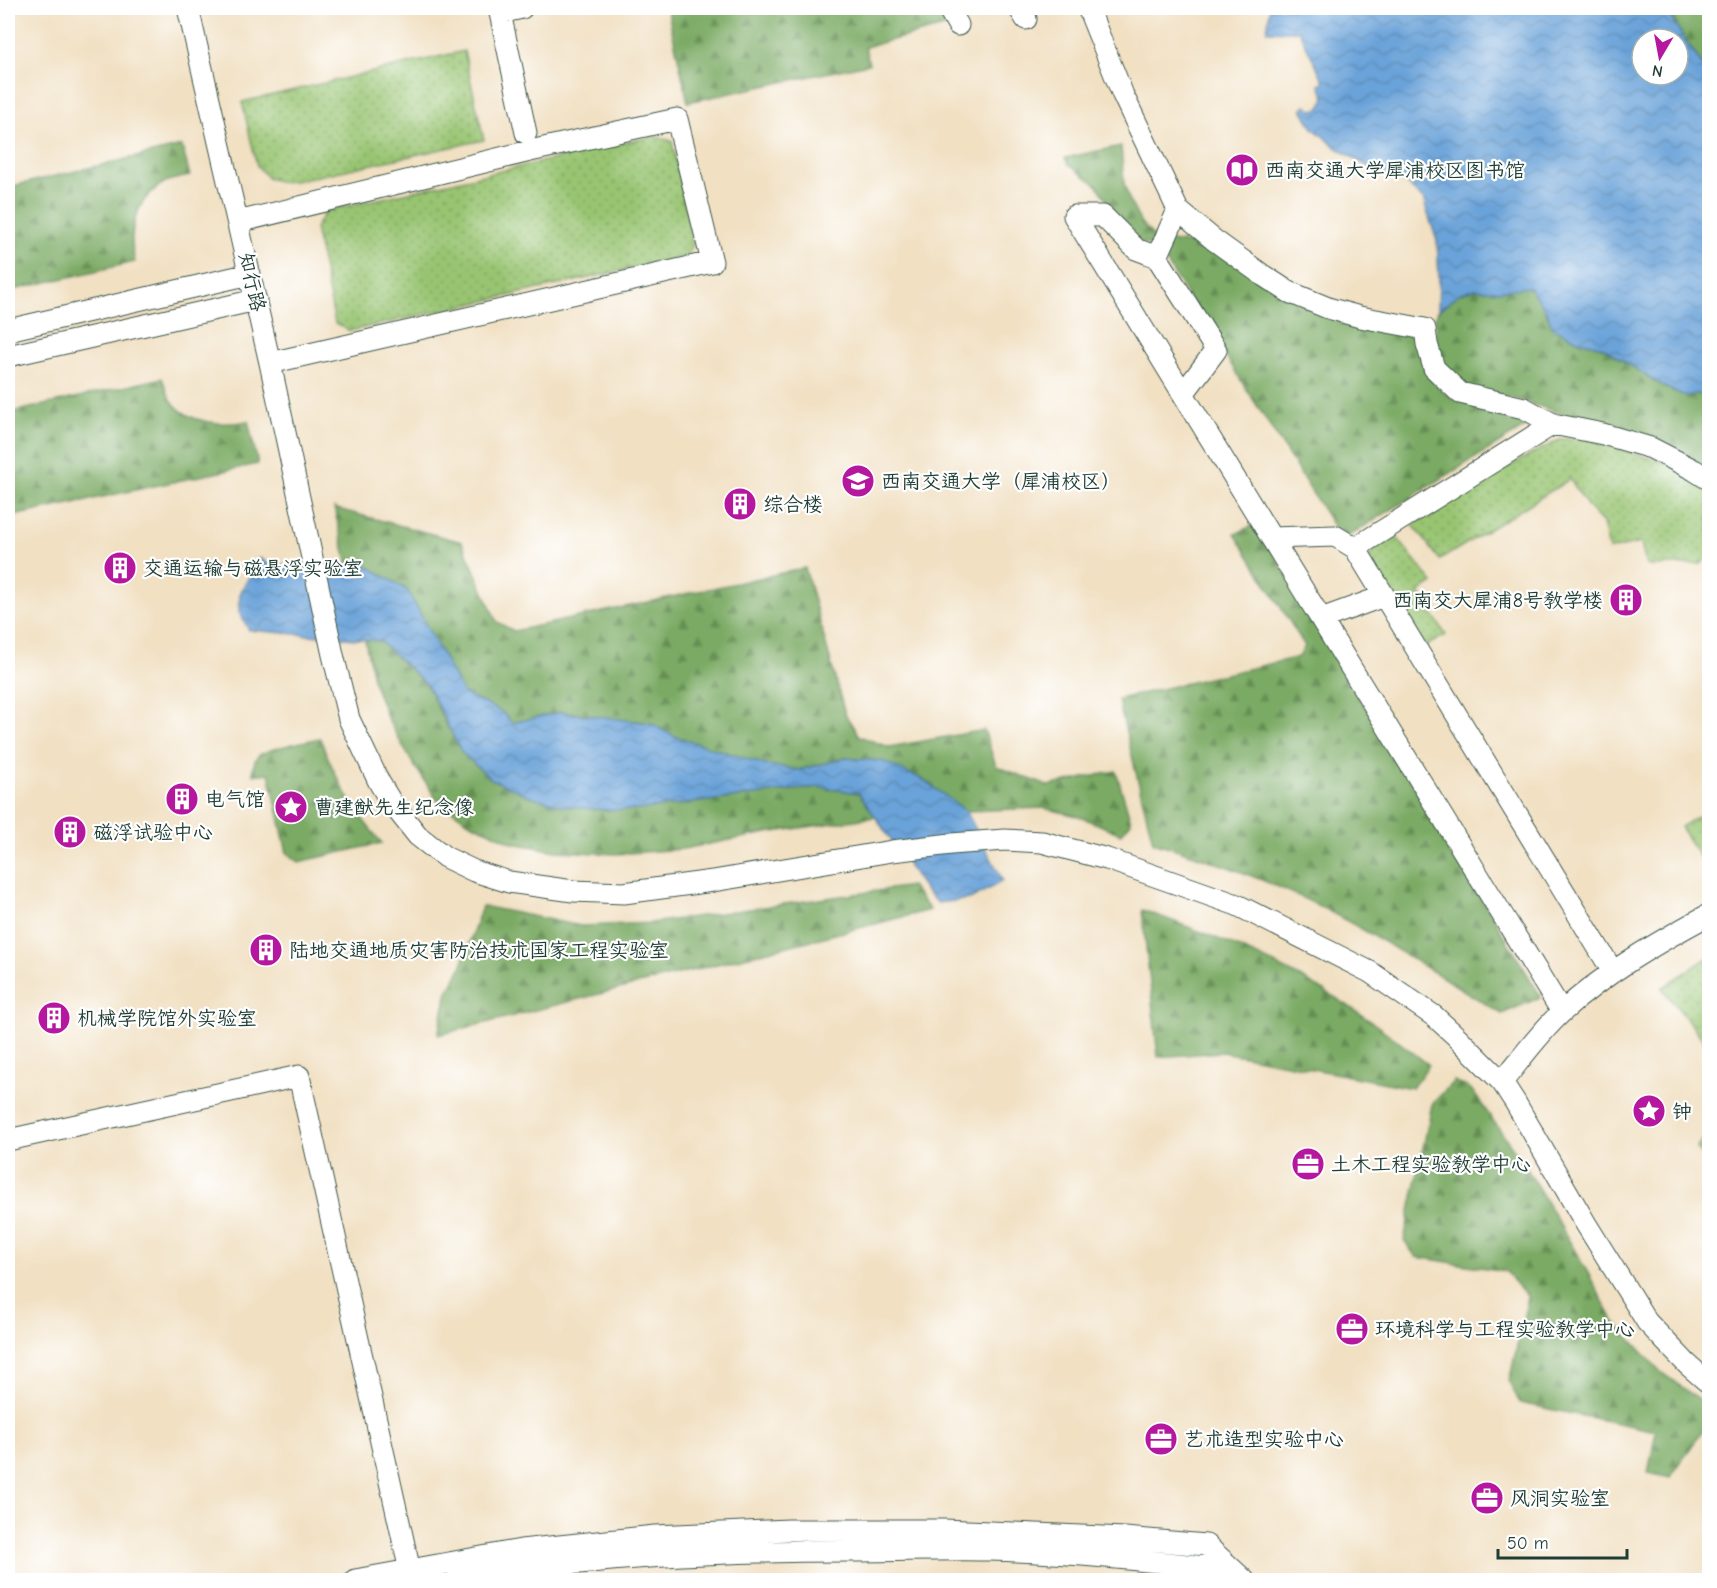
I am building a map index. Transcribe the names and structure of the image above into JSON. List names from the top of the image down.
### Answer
{
  "streets": {
    "street": ["知行路"]
  },
  "places": {
    "library": ["西南交通大学犀浦校区图书馆"],
    "school or university": ["西南交通大学（犀浦校区）"],
    "building": [
      "综合楼",
      "交通运输与磁悬浮实验室",
      "西南交大犀浦8号教学楼",
      "电气馆",
      "磁浮试验中心",
      "陆地交通地质灾害防治技术国家工程实验室",
      "机械学院馆外实验室"
    ],
    "place": ["曹建猷先生纪念像", "钟"],
    "office": [
      "土木工程实验教学中心",
      "环境科学与工程实验教学中心",
      "艺术造型实验中心",
      "风洞实验室"
    ]
  },
  "scale_bar": "50 m",
  "north": "bottom"
}
